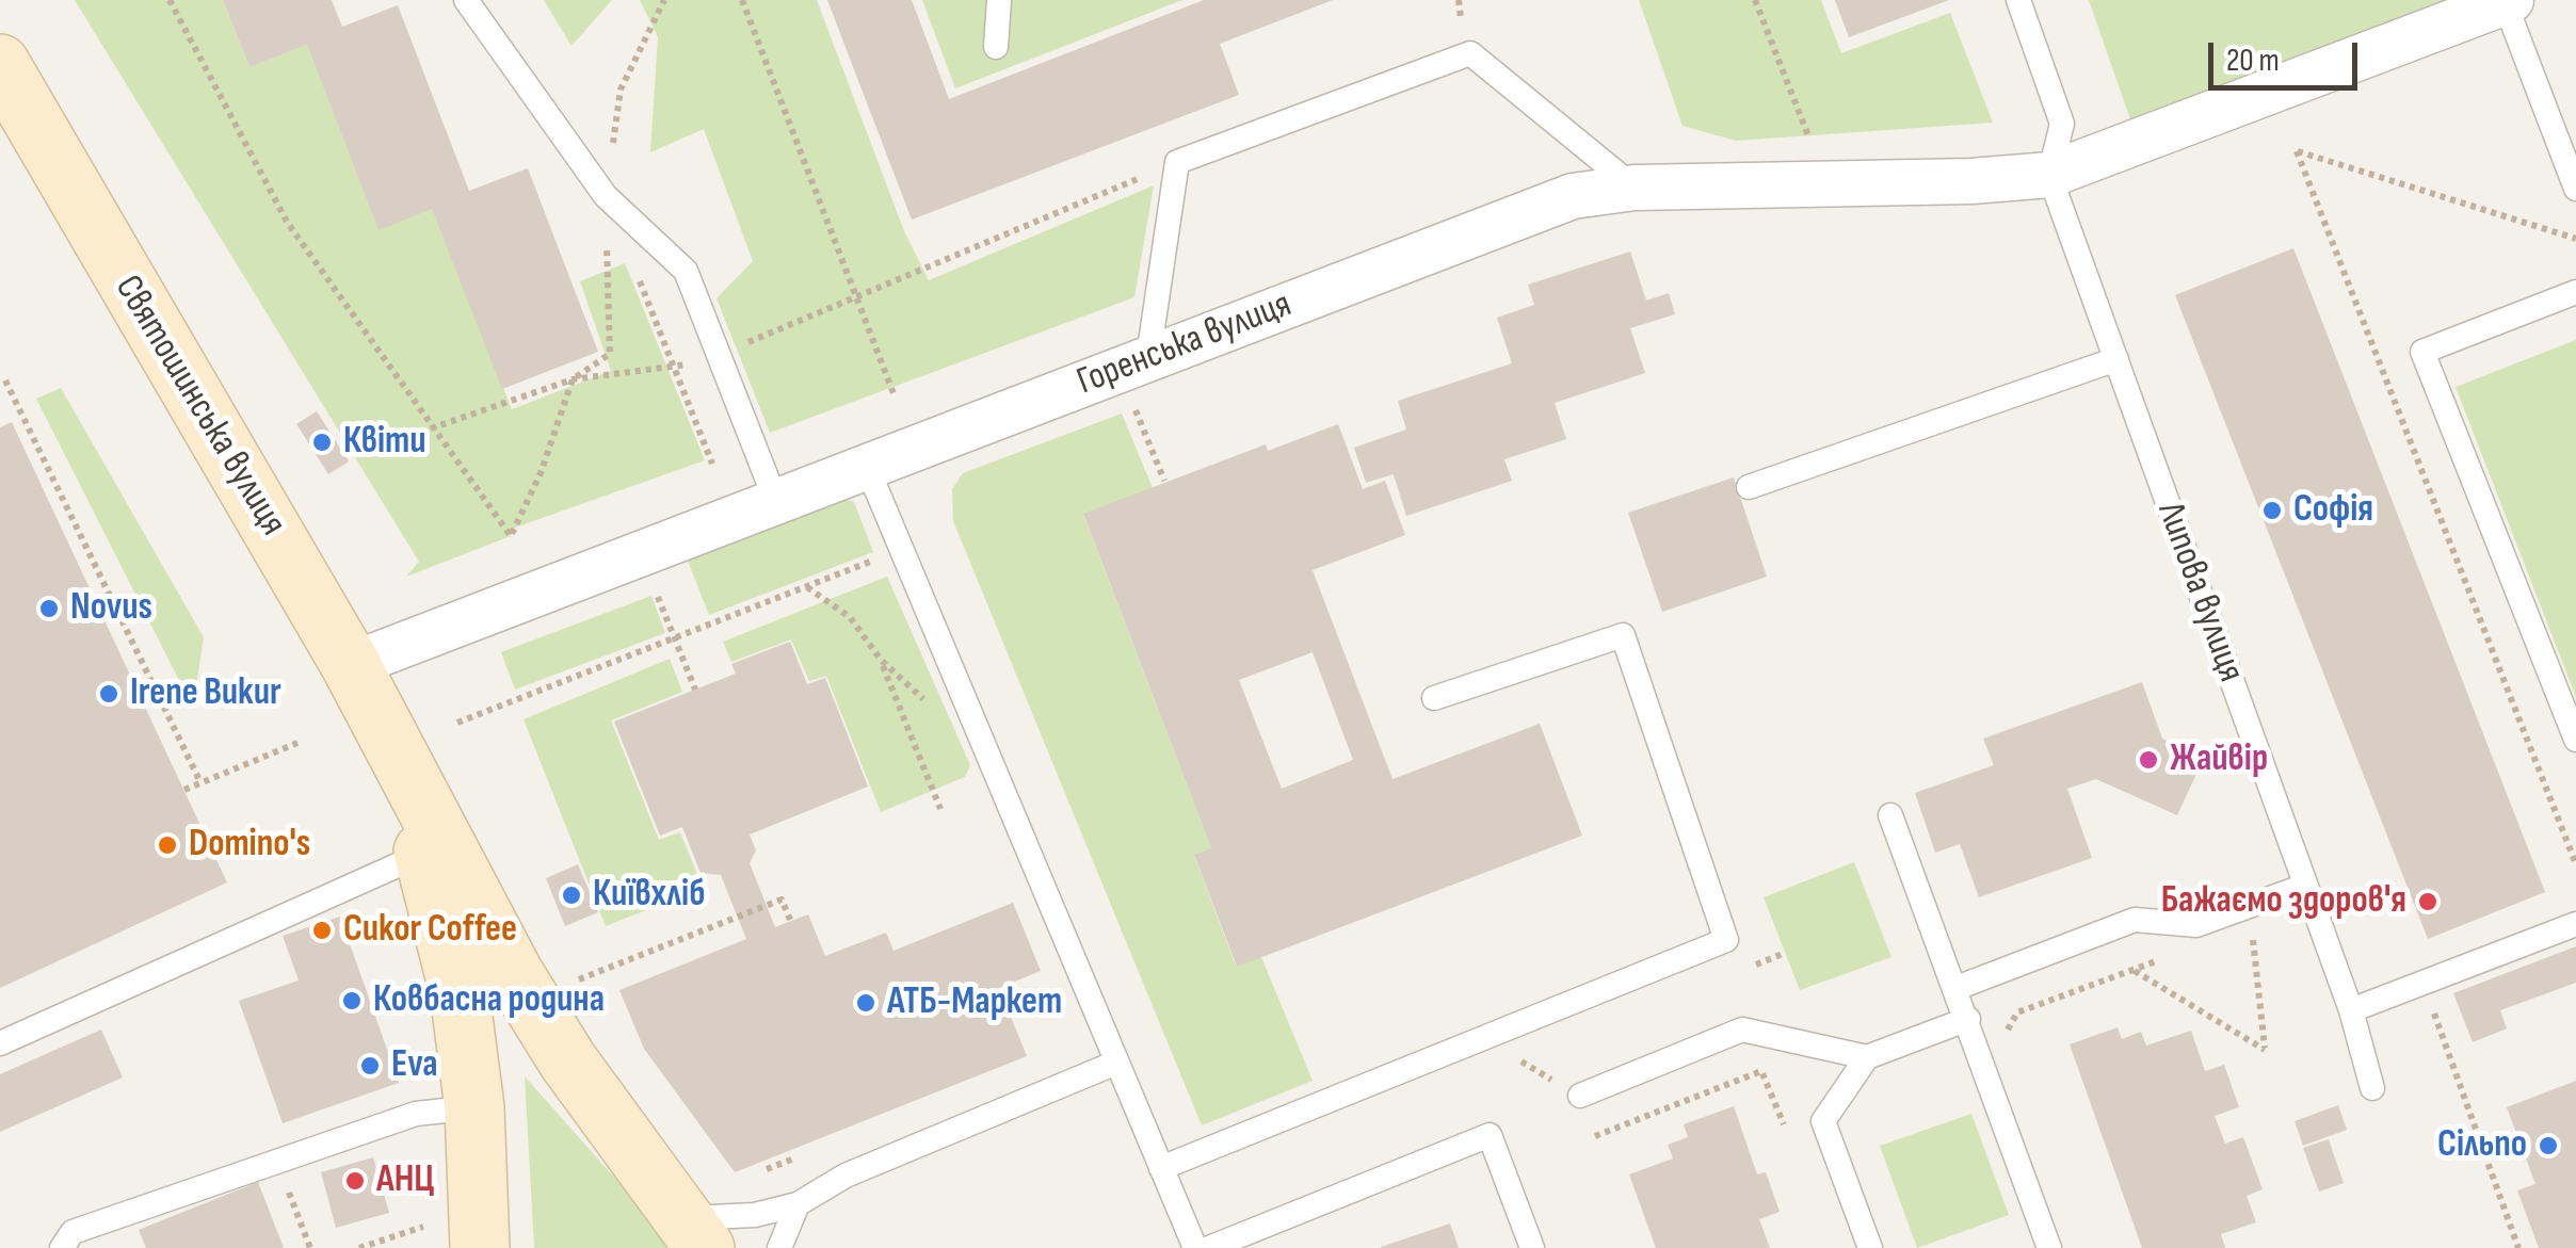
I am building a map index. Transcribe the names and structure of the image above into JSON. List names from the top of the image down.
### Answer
{
  "streets": {
    "main road": ["Святошинська вулиця"],
    "street": ["Горенська вулиця"],
    "lane": ["Липова вулиця"]
  },
  "crossings": [
    ["Горенська вулиця", "Святошинська вулиця"],
    ["Горенська вулиця", "Липова вулиця"]
  ],
  "places": [
    "Квіти",
    "Софія",
    "Novus",
    "Irene Bukur",
    "Жайвір",
    "Domino's",
    "Київхліб",
    "Бажаємо здоров'я",
    "Cukor Coffee",
    "Ковбасна родина",
    "АТБ-Маркет",
    "Eva",
    "Сільпо",
    "АНЦ"
  ],
  "scale_bar": "20 m"
}
